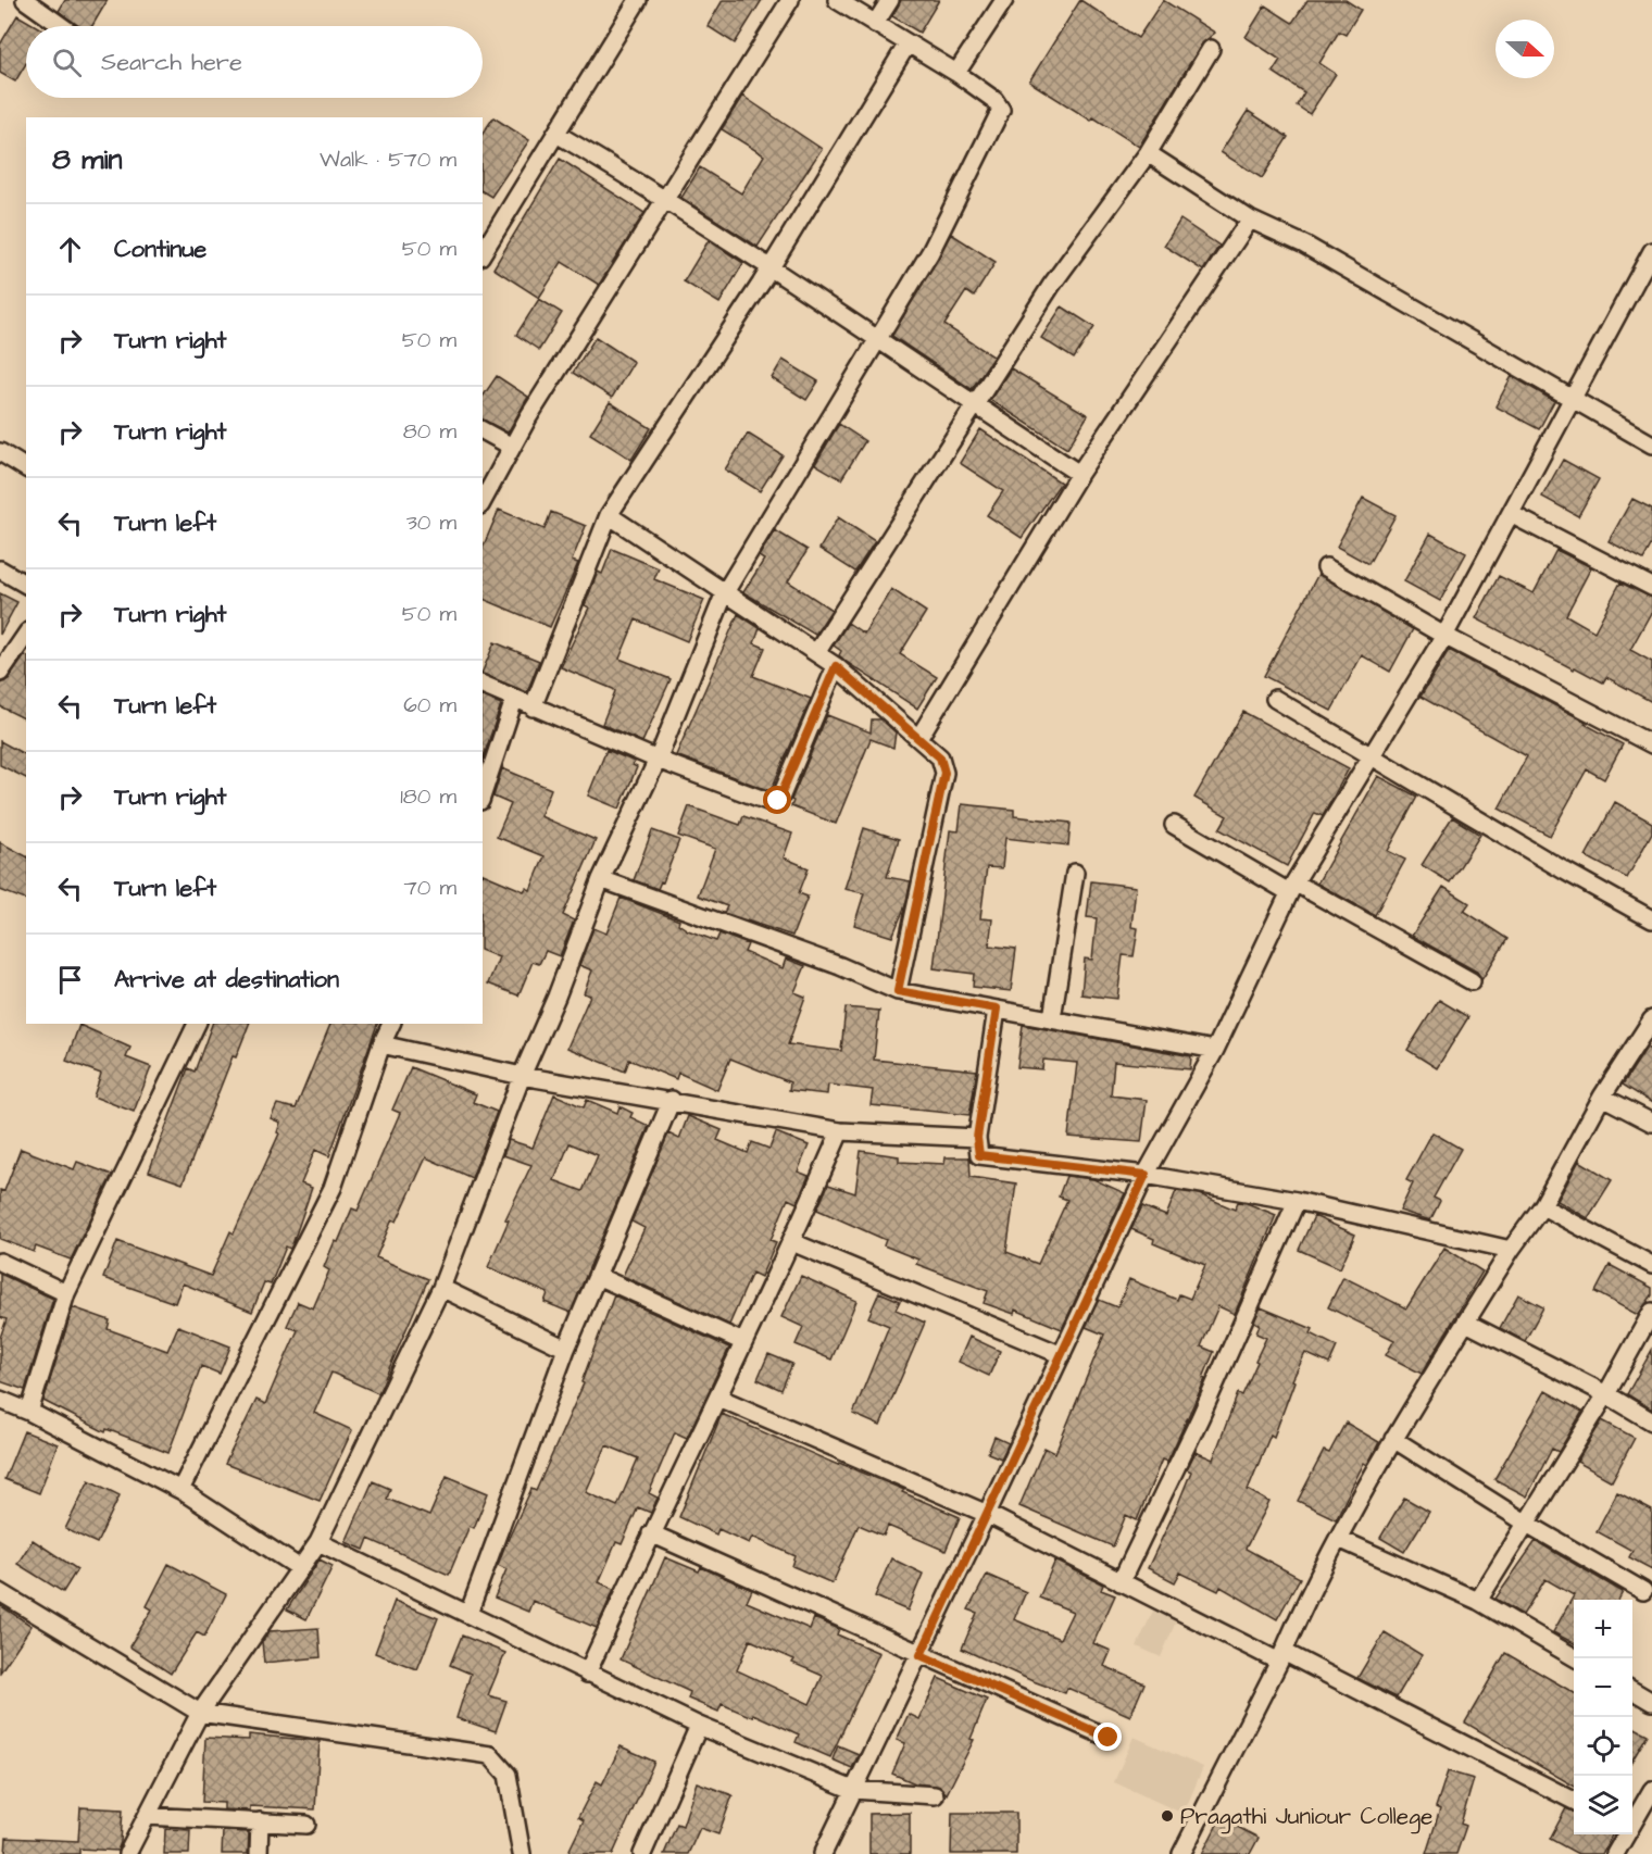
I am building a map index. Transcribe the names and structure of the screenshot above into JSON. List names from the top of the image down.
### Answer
{
  "places": ["Pragathi Juniour College"],
  "north": "right",
  "page": {
    "search": "Search here",
    "heading": ["8 min", "Walk · 570 m"],
    "list": [
      ["Continue", "50 m"],
      ["Turn right", "50 m"],
      ["Turn right", "80 m"],
      ["Turn left", "30 m"],
      ["Turn right", "50 m"],
      ["Turn left", "60 m"],
      ["Turn right", "180 m"],
      ["Turn left", "70 m"],
      "Arrive at destination"
    ],
    "map_buttons": ["+", "−"]
  }
}
